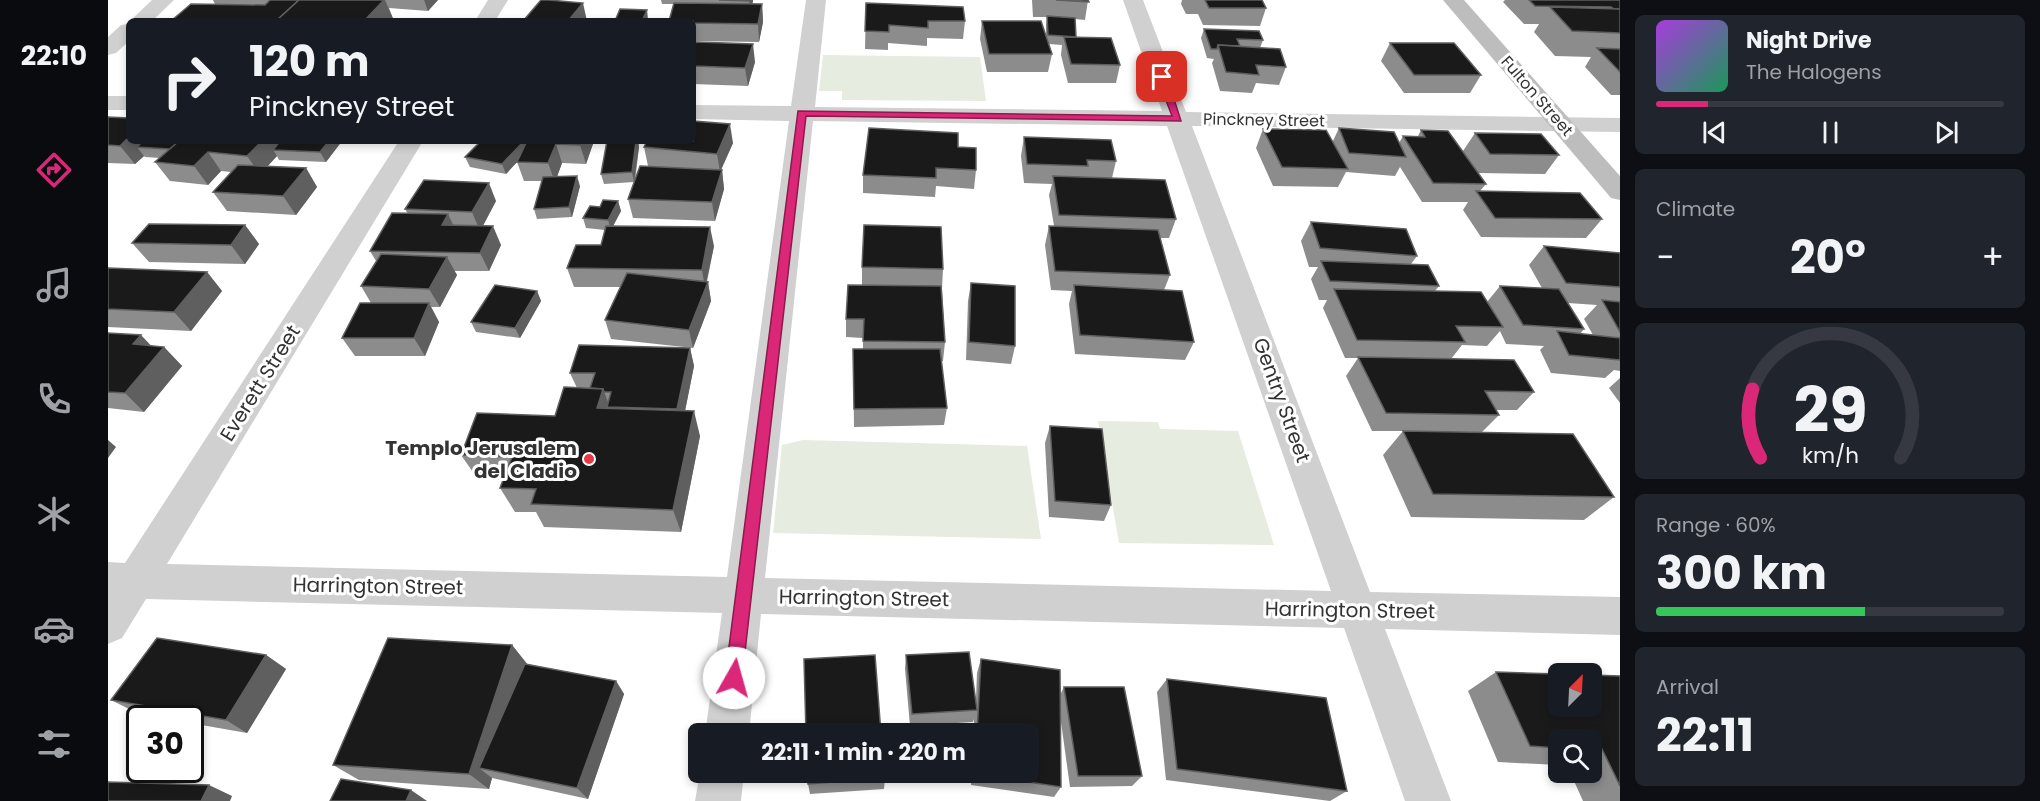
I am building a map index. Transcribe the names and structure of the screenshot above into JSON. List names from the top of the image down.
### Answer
{
  "streets": {
    "street": [
      "Fulton Street",
      "Pinckney Street",
      "Everett Street",
      "Gentry Street",
      "Harrington Street"
    ]
  },
  "crossings": [
    ["Fulton Street", "Pinckney Street"],
    ["Pinckney Street", "Gentry Street"],
    ["Everett Street", "Harrington Street"],
    ["Gentry Street", "Harrington Street"]
  ],
  "places": ["Templo Jerusalem del Cladio"],
  "north": "top right",
  "page": {
    "tabs": "22:10",
    "turn": ["120 m", "Pinckney Street"],
    "song": ["Night Drive", "The Halogens"],
    "tile": [
      "Climate",
      ["Range · 60%", "300 km"],
      ["Arrival", "22:11"]
    ],
    "heat": ["−", "20°", "+"],
    "limit": "30",
    "trip": "22:11 · 1 min · 220 m",
    "gauge": ["29", "km/h"]
  }
}
